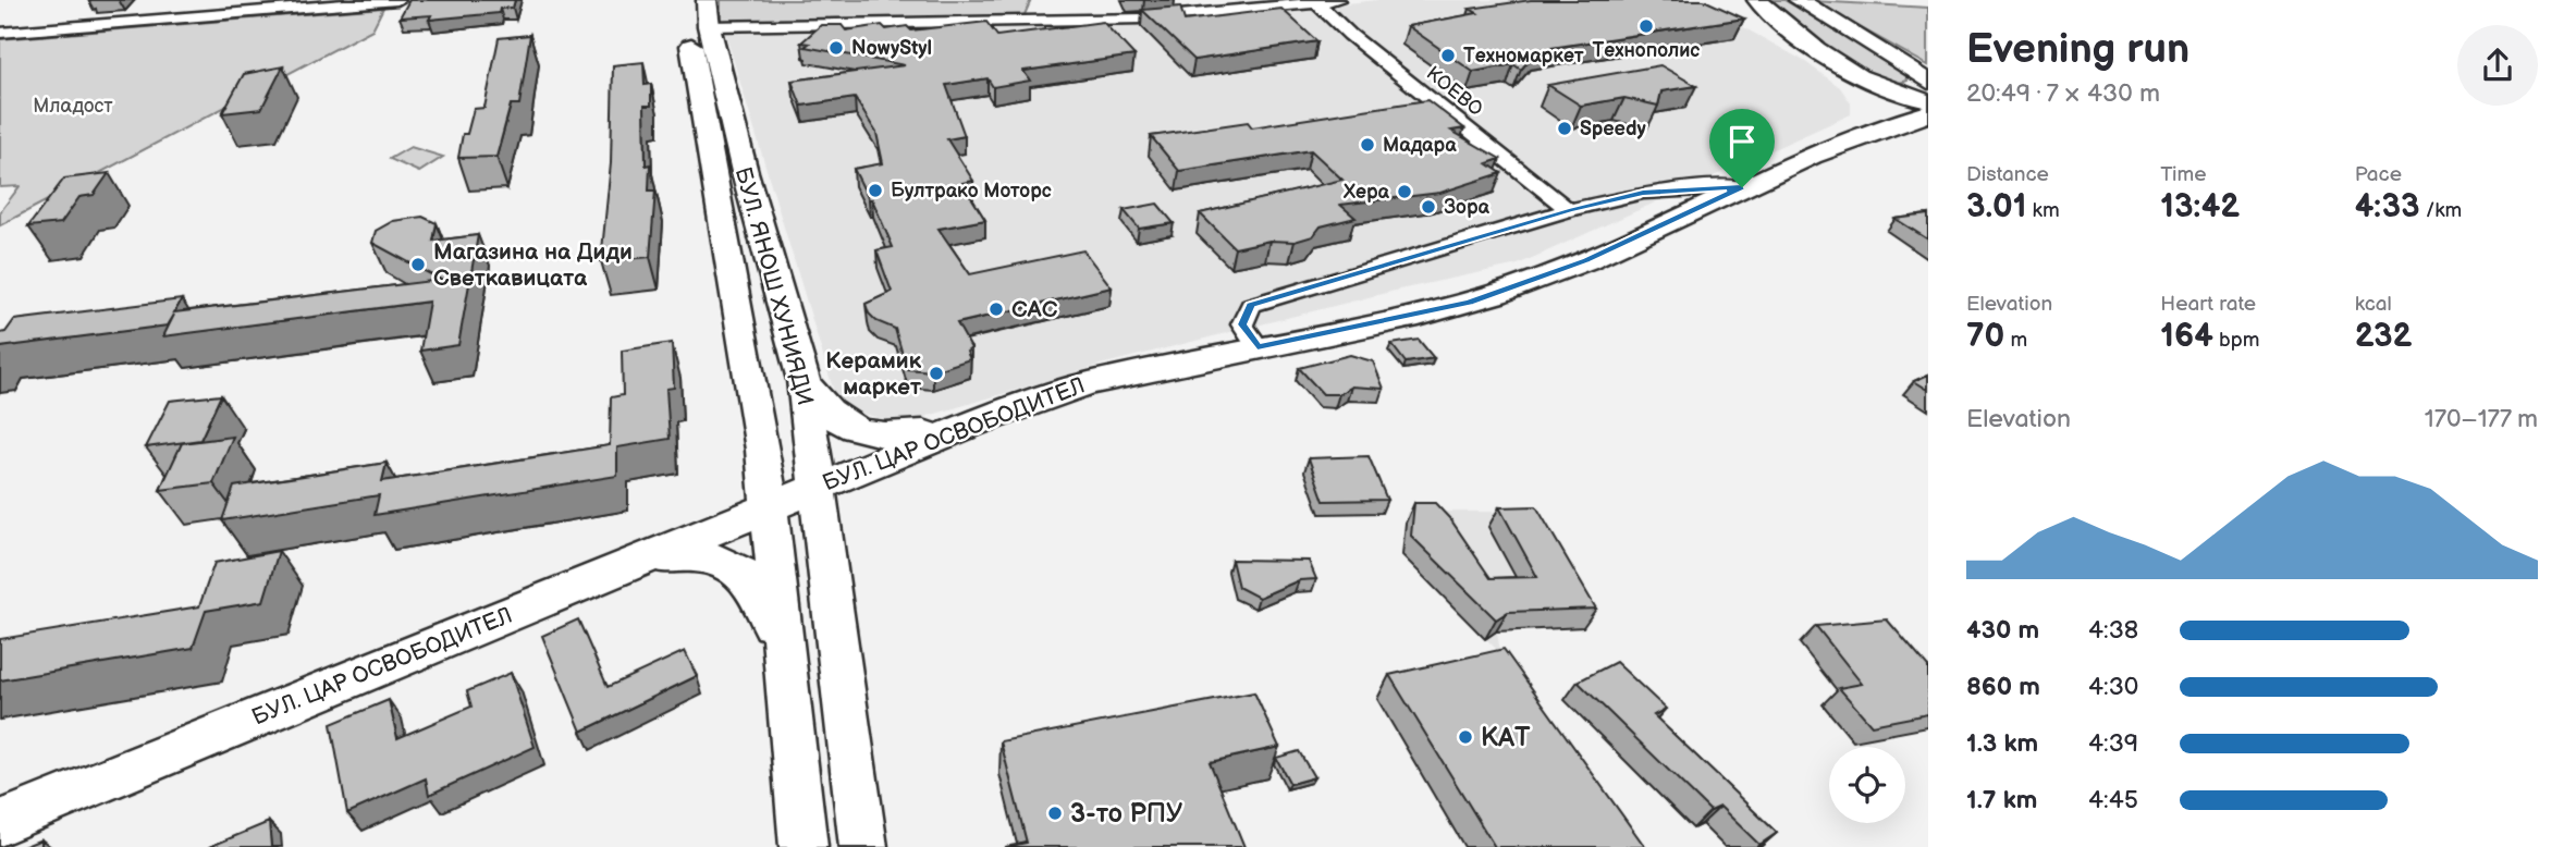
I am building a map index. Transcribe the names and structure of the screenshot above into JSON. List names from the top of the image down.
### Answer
{
  "streets": {
    "main road": ["БУЛ. ЯНОШ ХУНИЯДИ", "БУЛ. ЦАР ОСВОБОДИТЕЛ"],
    "street": ["КОЕВО"]
  },
  "crossings": [
    ["БУЛ. ЯНОШ ХУНИЯДИ", "БУЛ. ЦАР ОСВОБОДИТЕЛ"]
  ],
  "parks": ["Младост"],
  "places": [
    "Технополис",
    "NowyStyl",
    "Техномаркет",
    "Speedy",
    "Мадара",
    "Бултрако Моторс",
    "Хера",
    "Зора",
    "Магазина на Диди Светкавицата",
    "САС",
    "Керамик маркет",
    "КАТ",
    "3-то РПУ"
  ],
  "page": {
    "heading": ["Evening run", "20:49 · 7 × 430 m"],
    "stats": [
      ["Distance", "3.01 km"],
      ["Time", "13:42"],
      ["Pace", "4:33 /km"],
      ["Elevation", "70 m"],
      ["Heart rate", "164 bpm"],
      ["kcal", "232"]
    ],
    "chart": ["Elevation", "170–177 m"],
    "list": [
      {
        "name": "430 m",
        "note": "4:38"
      },
      {
        "name": "860 m",
        "note": "4:30"
      },
      {
        "name": "1.3 km",
        "note": "4:39"
      },
      {
        "name": "1.7 km",
        "note": "4:45"
      }
    ]
  }
}
